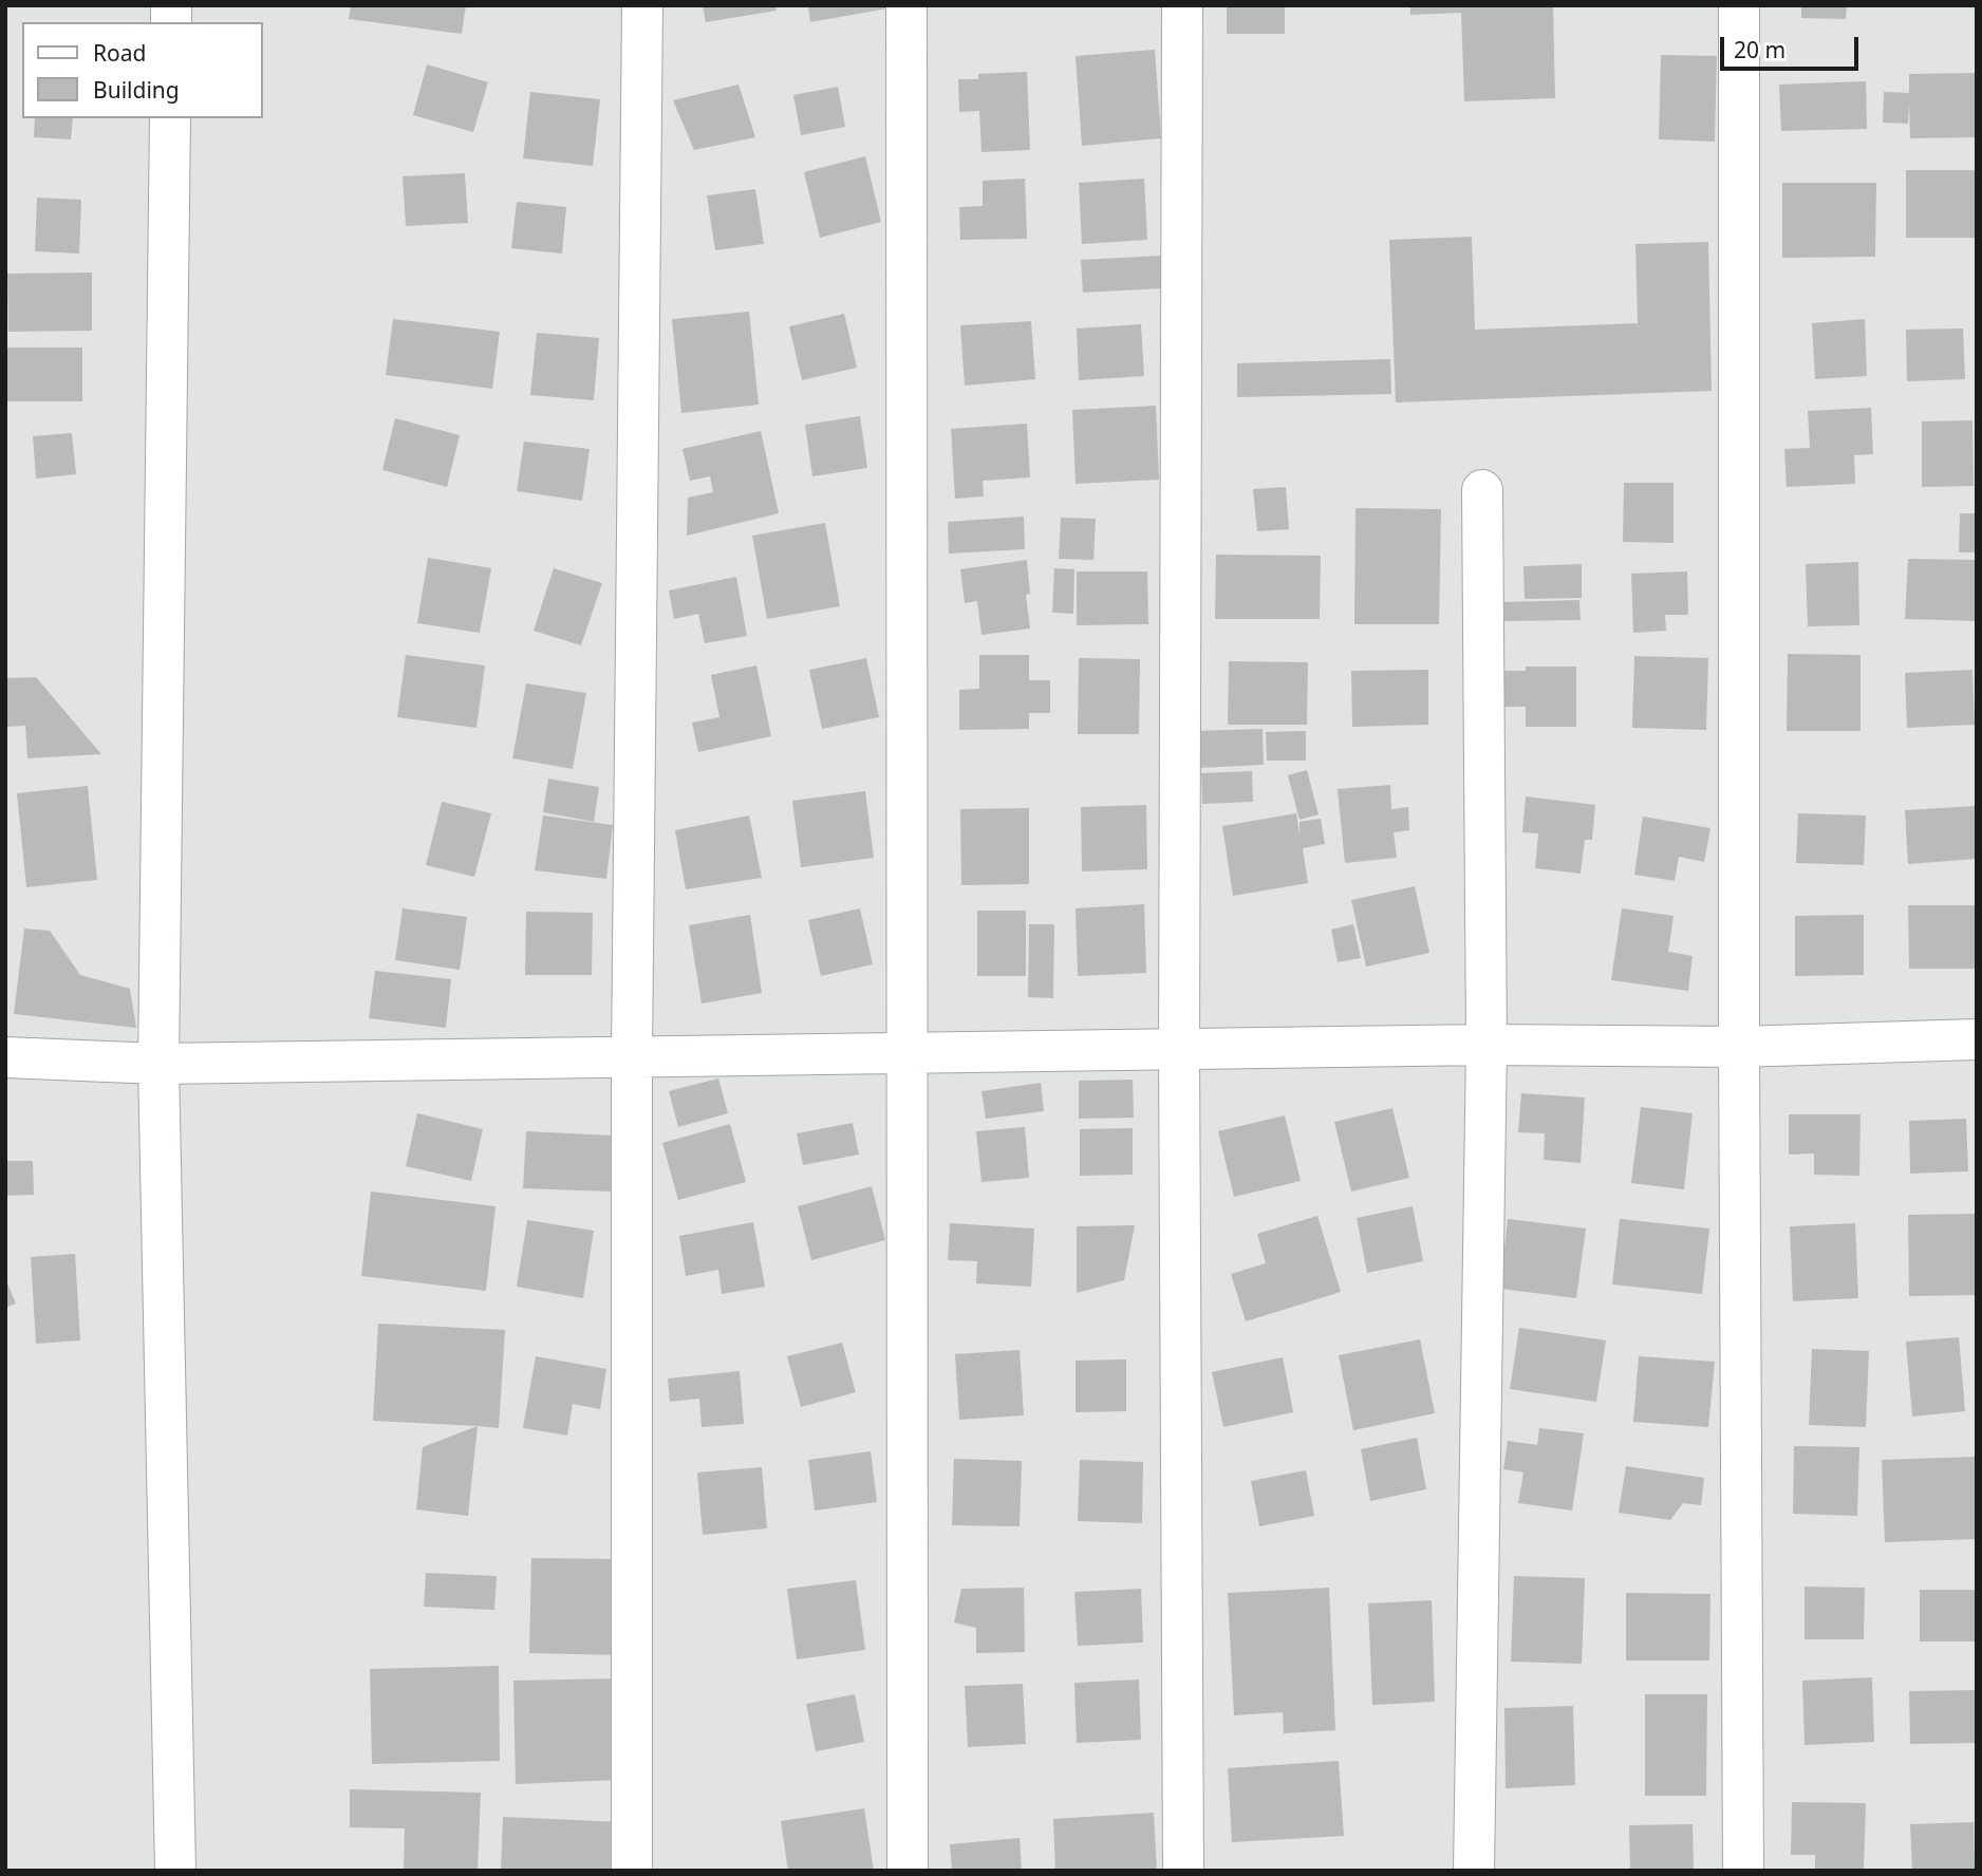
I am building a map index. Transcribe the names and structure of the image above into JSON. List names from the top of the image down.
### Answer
{
  "legend": ["Road", "Building"],
  "scale_bar": "20 m"
}
